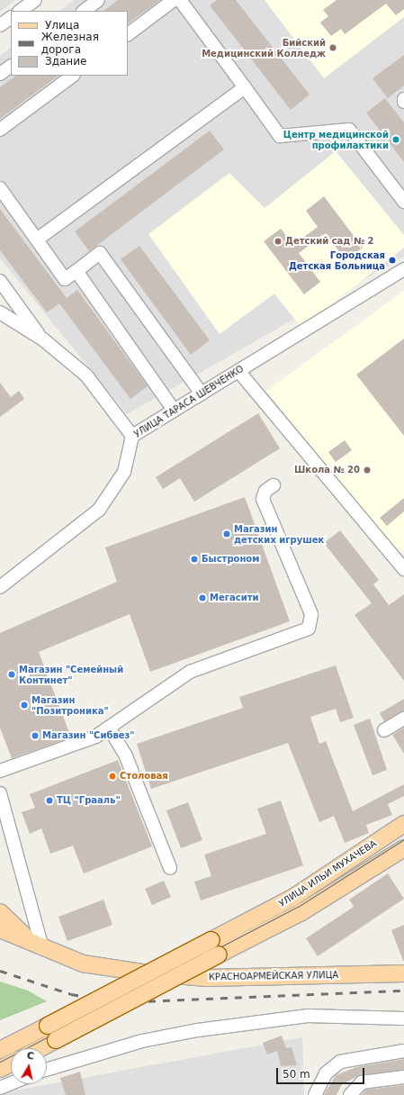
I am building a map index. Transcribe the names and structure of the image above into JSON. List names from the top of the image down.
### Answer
{
  "streets": {
    "main road": ["УЛИЦА ИЛЬИ МУХАЧЕВА", "КРАСНОАРМЕЙСКАЯ УЛИЦА"],
    "street": ["УЛИЦА ТАРАСА ШЕВЧЕНКО"]
  },
  "places": [
    "Бийский Медицинский Колледж",
    "Центр медицинской профилактики",
    "Детский сад № 2",
    "Городская Детская Больница",
    "Школа № 20",
    "Магазин детских игрушек",
    "Быстроном",
    "Мегасити",
    "Магазин \"Семейный Континет\"",
    "Магазин \"Позитроника\"",
    "Магазин \"Сибвез\"",
    "Столовая",
    "ТЦ \"Грааль\""
  ],
  "legend": ["Улица", "Железная дорога", "Здание"],
  "scale_bar": "50 m",
  "north": "top"
}
